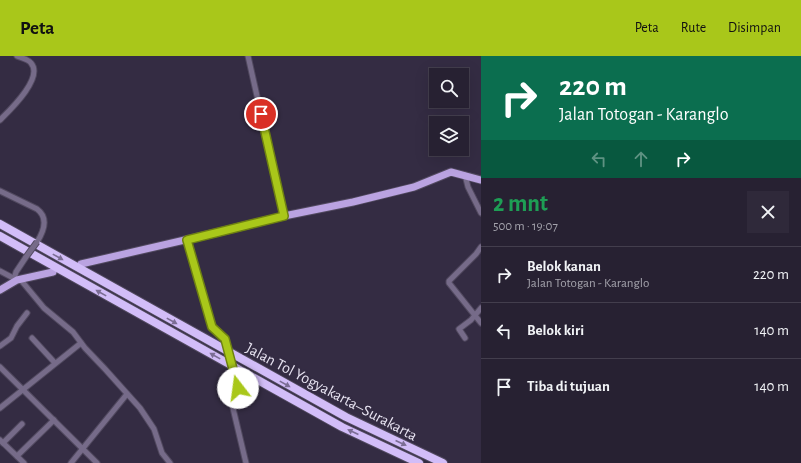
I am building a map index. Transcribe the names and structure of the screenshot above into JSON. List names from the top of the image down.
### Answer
{
  "streets": {
    "highway": ["Jalan Tol Yogyakarta–Surakarta"]
  },
  "page": {
    "header": "Peta",
    "nav": ["Peta", "Rute", "Disimpan"],
    "turn": ["220 m", "Jalan Totogan - Karanglo"],
    "heading": ["2 mnt", "500 m · 19:07"],
    "list": [
      {
        "name": "Belok kanan",
        "note": "Jalan Totogan - Karanglo",
        "value": "220 m"
      },
      {
        "name": "Belok kiri",
        "value": "140 m"
      },
      {
        "name": "Tiba di tujuan",
        "value": "140 m"
      }
    ]
  }
}
